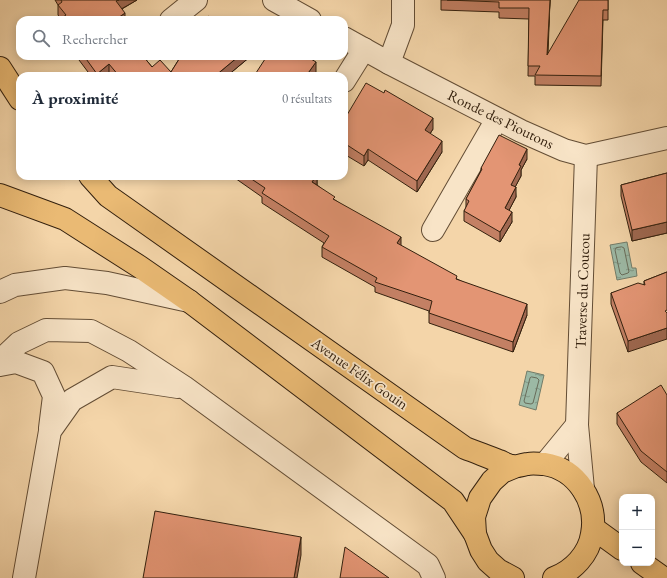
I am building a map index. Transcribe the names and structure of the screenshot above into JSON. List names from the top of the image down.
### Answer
{
  "streets": {
    "main road": ["Avenue Félix Gouin"],
    "street": ["Ronde des Pioutons", "Traverse du Coucou"]
  },
  "crossings": [
    ["Ronde des Pioutons", "Traverse du Coucou"],
    ["Traverse du Coucou", "Avenue Félix Gouin"]
  ],
  "page": {
    "search": "Rechercher",
    "heading": ["À proximité", "0 résultats"],
    "map_buttons": ["+", "−"]
  }
}
